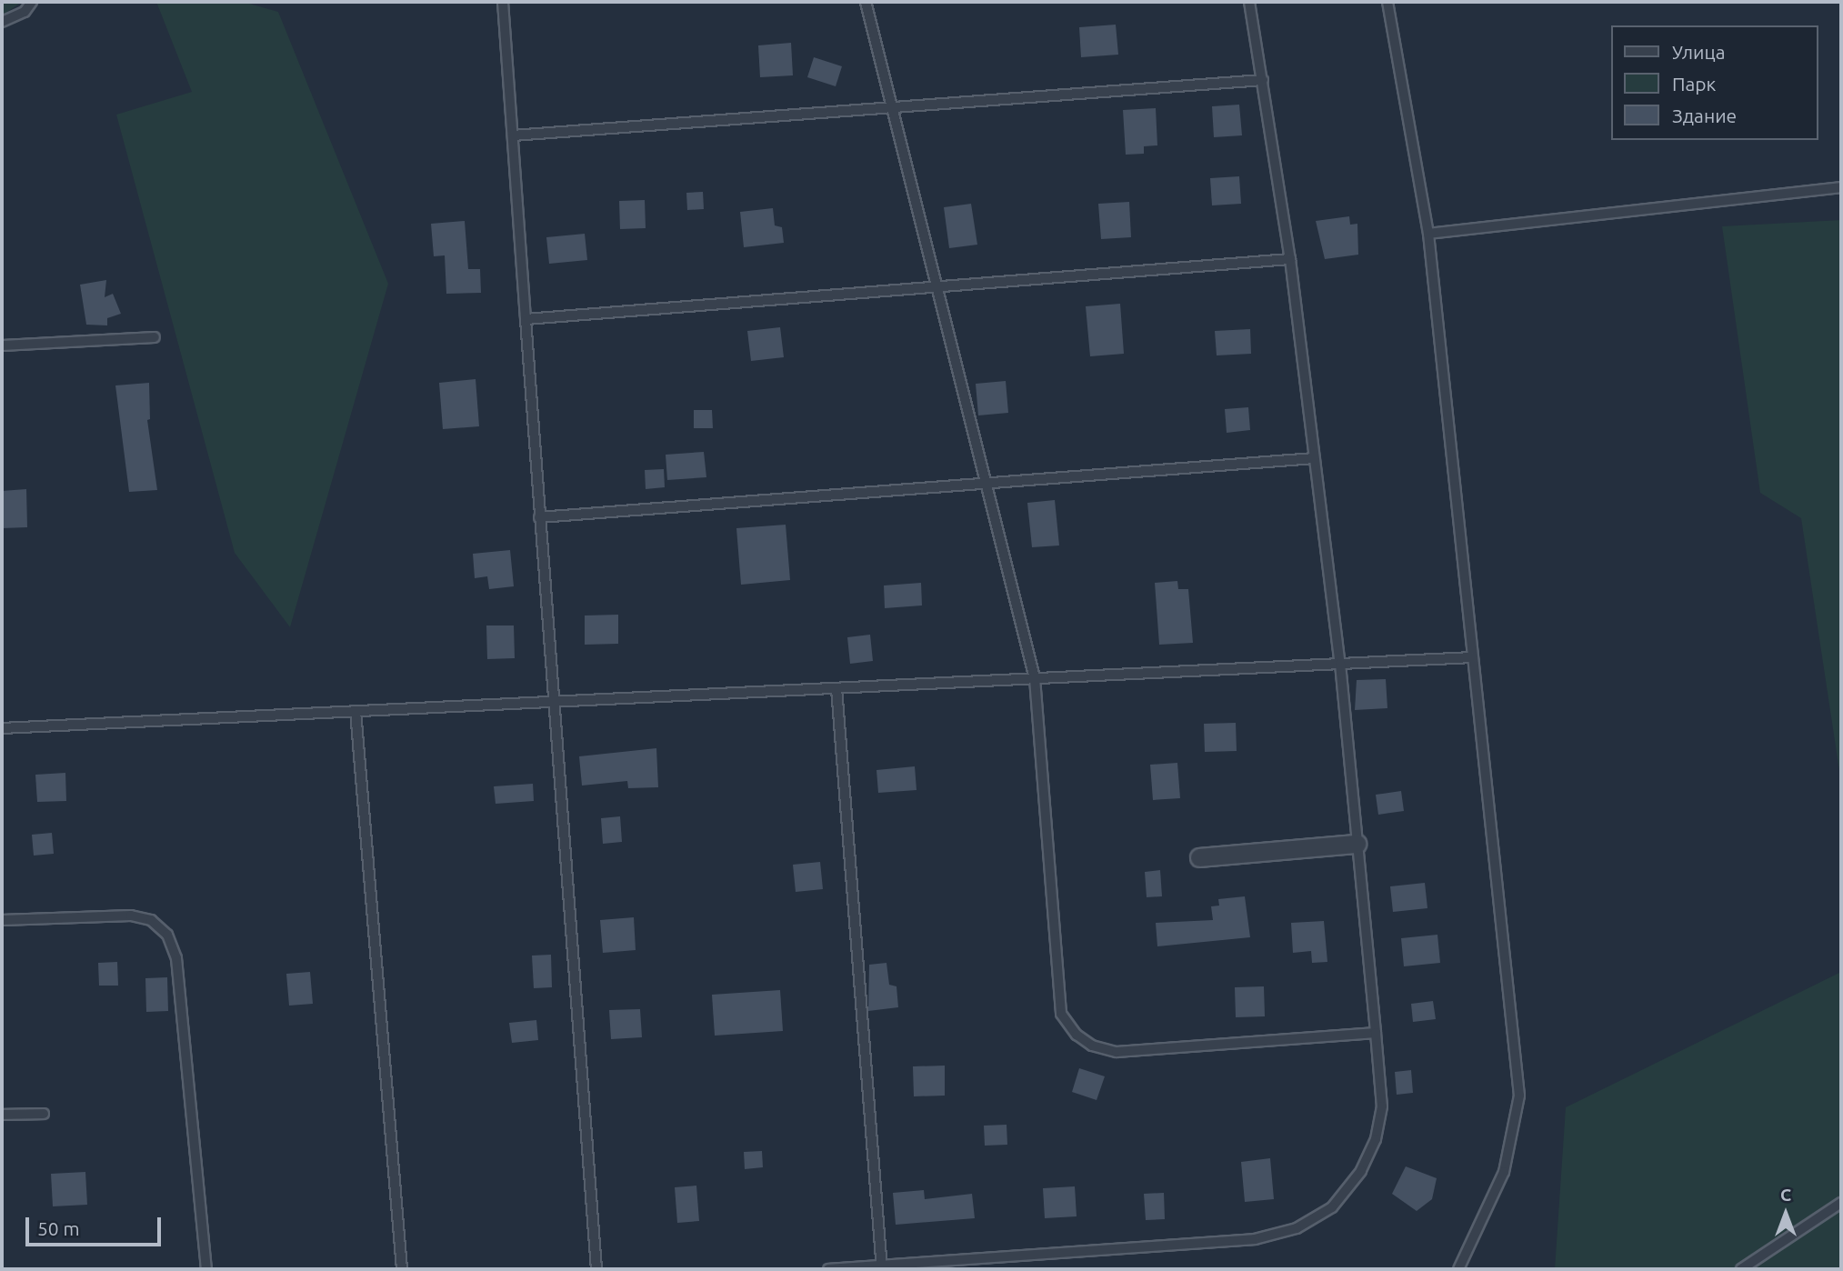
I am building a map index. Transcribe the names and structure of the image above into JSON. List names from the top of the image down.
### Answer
{
  "legend": ["Улица", "Парк", "Здание"],
  "scale_bar": "50 m",
  "north": "top"
}
